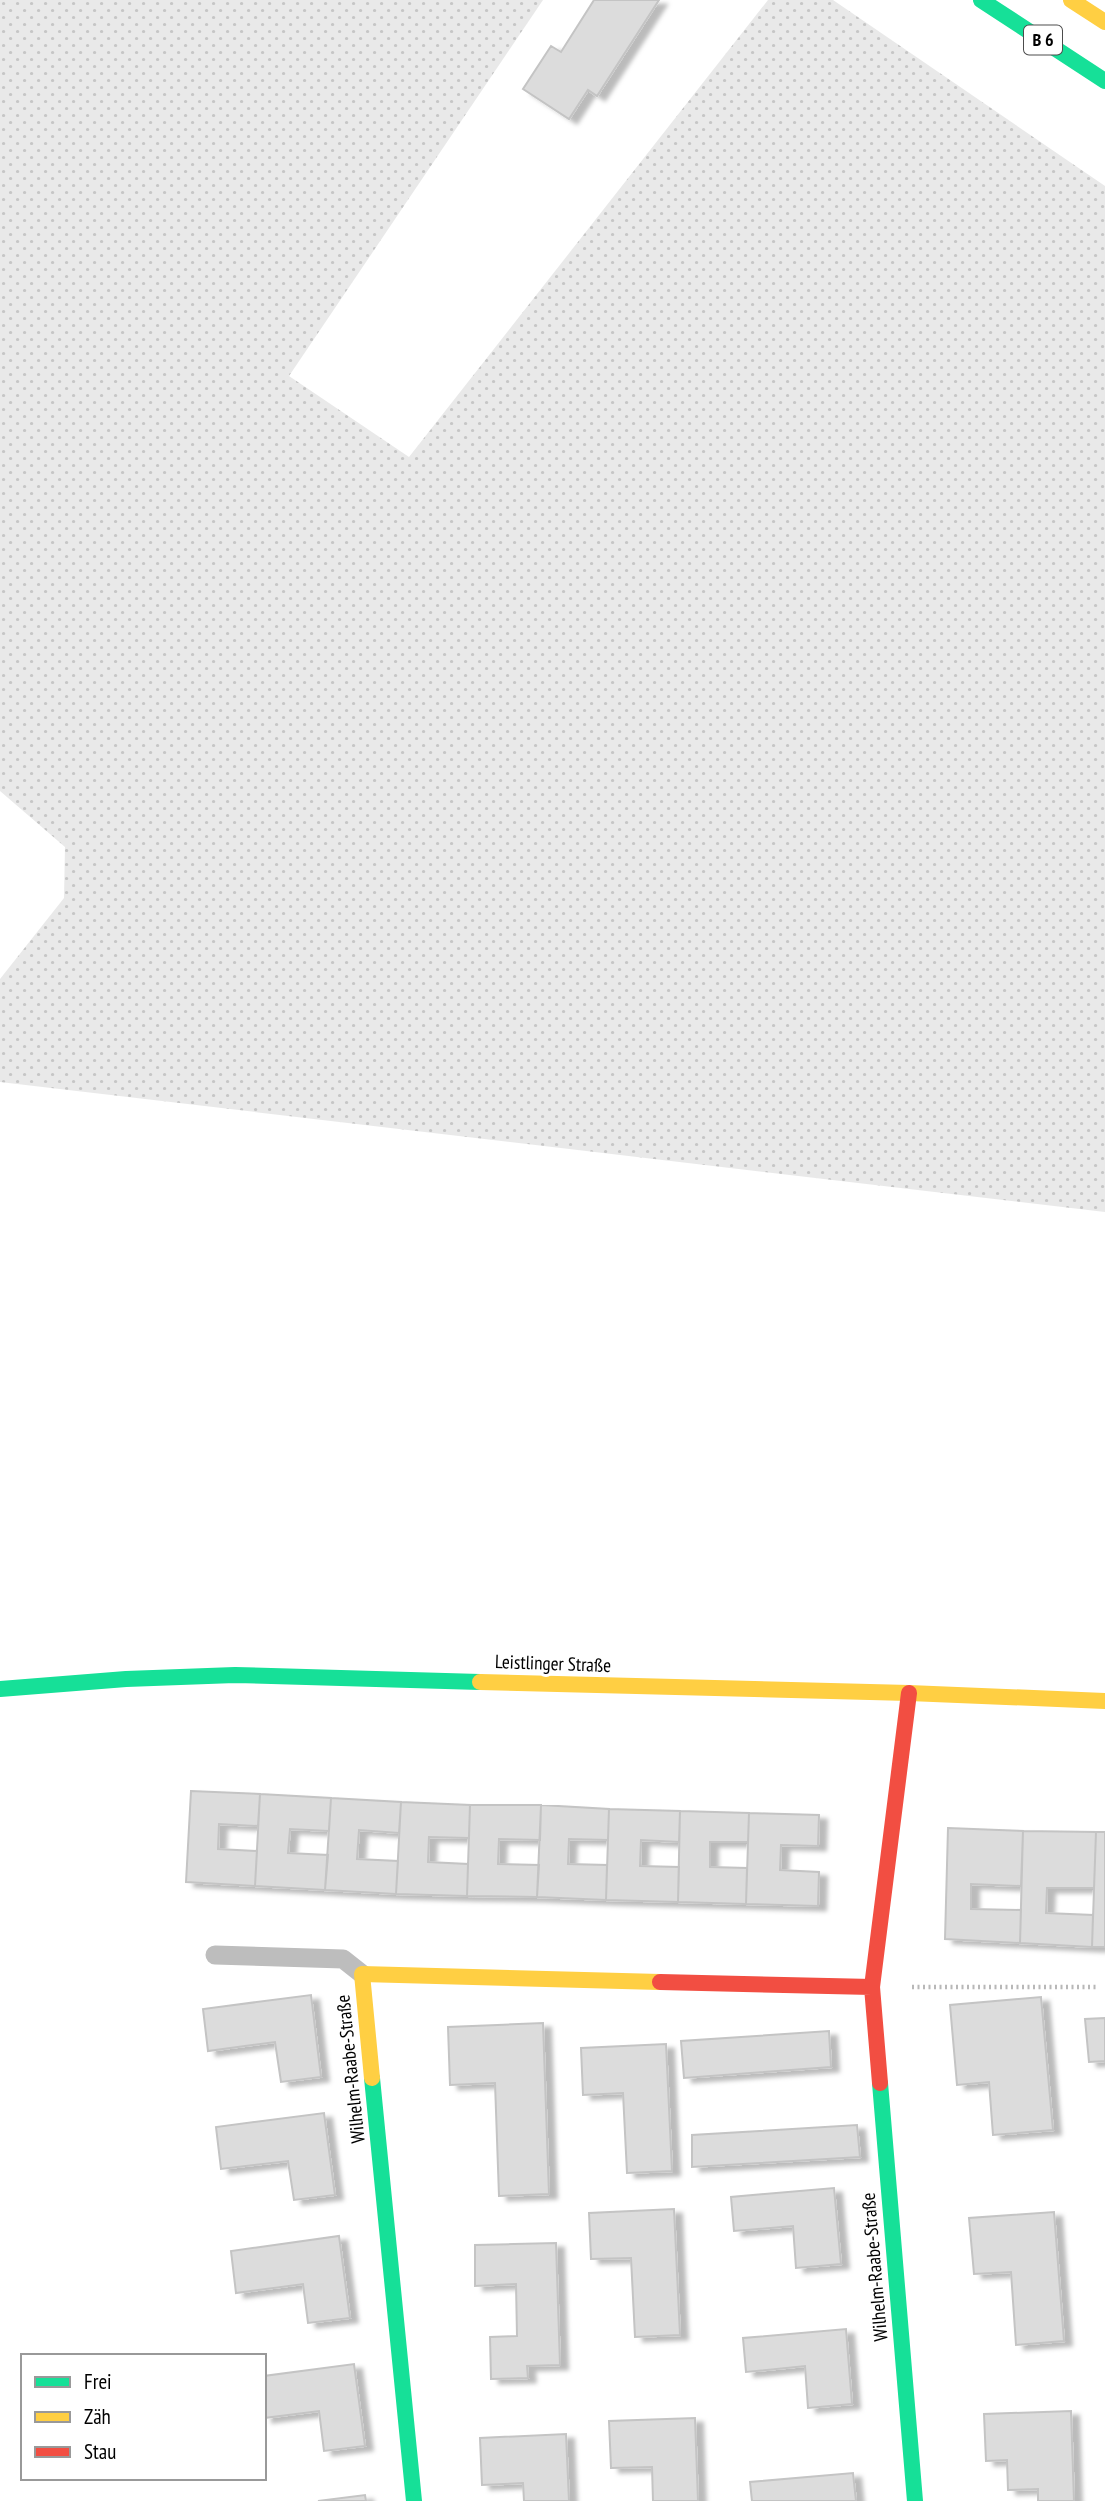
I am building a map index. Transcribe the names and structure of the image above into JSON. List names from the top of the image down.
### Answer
{
  "streets": {
    "street": ["B 6", "Leistlinger Straße", "Wilhelm-Raabe-Straße"]
  },
  "crossings": [
    ["Leistlinger Straße", "Wilhelm-Raabe-Straße"]
  ],
  "legend": ["Frei", "Zäh", "Stau"]
}
